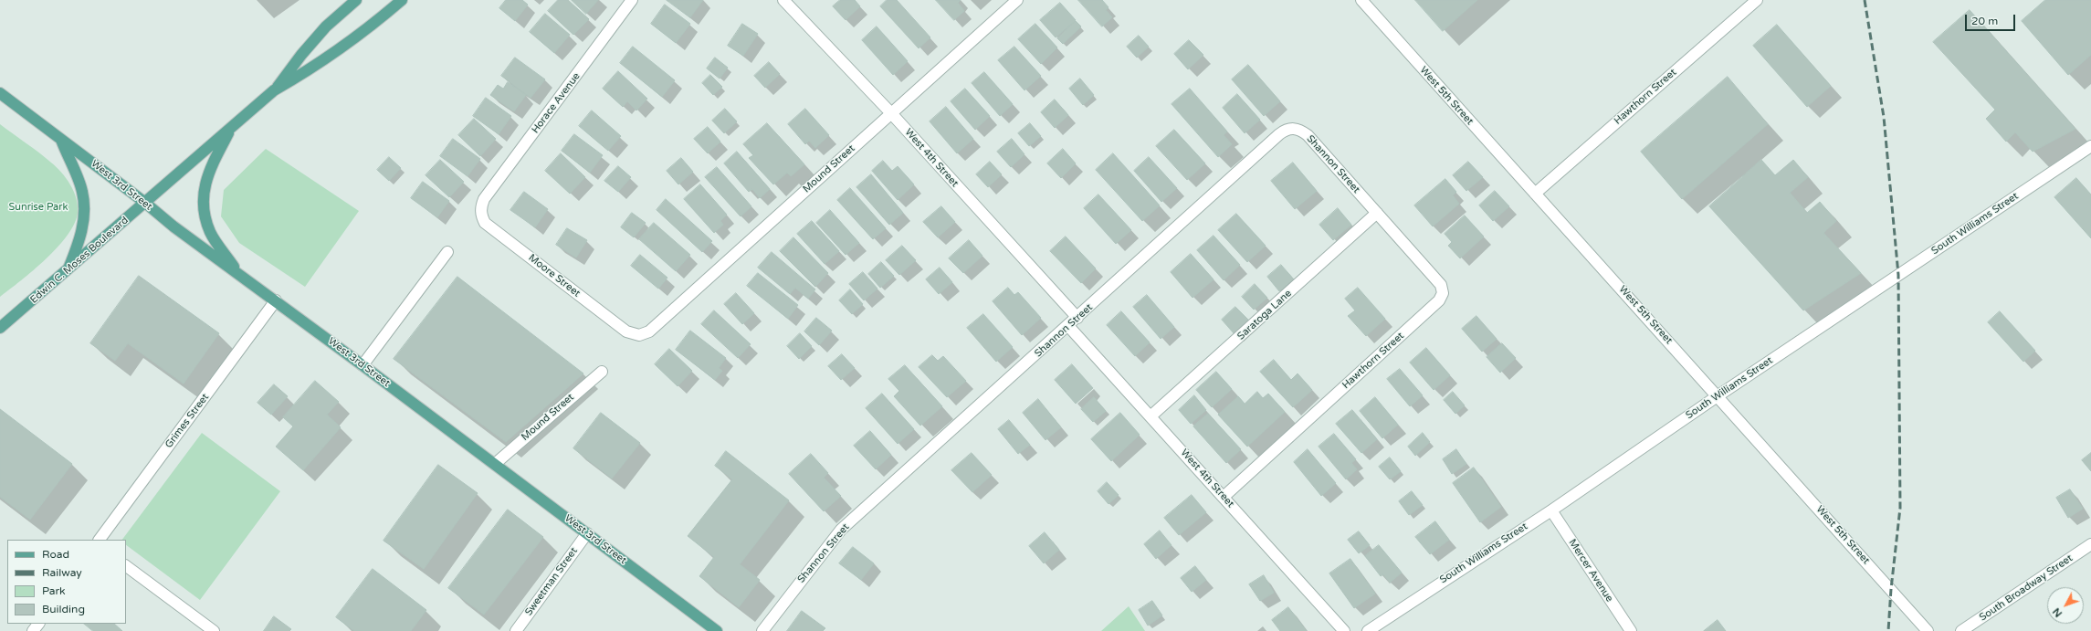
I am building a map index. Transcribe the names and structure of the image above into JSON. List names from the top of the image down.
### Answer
{
  "streets": {
    "main road": ["West 3rd Street", "Edwin C. Moses Boulevard"],
    "street": [
      "West 5th Street",
      "Hawthorn Street",
      "Horace Avenue",
      "West 4th Street",
      "Shannon Street",
      "Mound Street",
      "South Williams Street",
      "Moore Street",
      "Saratoga Lane",
      "Grimes Street",
      "Mercer Avenue",
      "Sweetman Street",
      "South Broadway Street"
    ]
  },
  "crossings": [
    ["West 5th Street", "Hawthorn Street"],
    ["West 5th Street", "South Williams Street"],
    ["Hawthorn Street", "West 4th Street"],
    ["Hawthorn Street", "Shannon Street"],
    ["Hawthorn Street", "Saratoga Lane"],
    ["Horace Avenue", "Moore Street"],
    ["West 4th Street", "Shannon Street"],
    ["West 4th Street", "Mound Street"],
    ["West 4th Street", "Saratoga Lane"],
    ["Shannon Street", "Saratoga Lane"],
    ["Mound Street", "West 3rd Street"],
    ["Mound Street", "Moore Street"],
    ["West 3rd Street", "Edwin C. Moses Boulevard"],
    ["West 3rd Street", "Grimes Street"],
    ["West 3rd Street", "Sweetman Street"],
    ["South Williams Street", "Mercer Avenue"]
  ],
  "parks": ["Sunrise Park"],
  "legend": [
    "Road",
    "Railway",
    "Park",
    "Building"
  ],
  "scale_bar": "20 m",
  "north": "bottom left"
}
